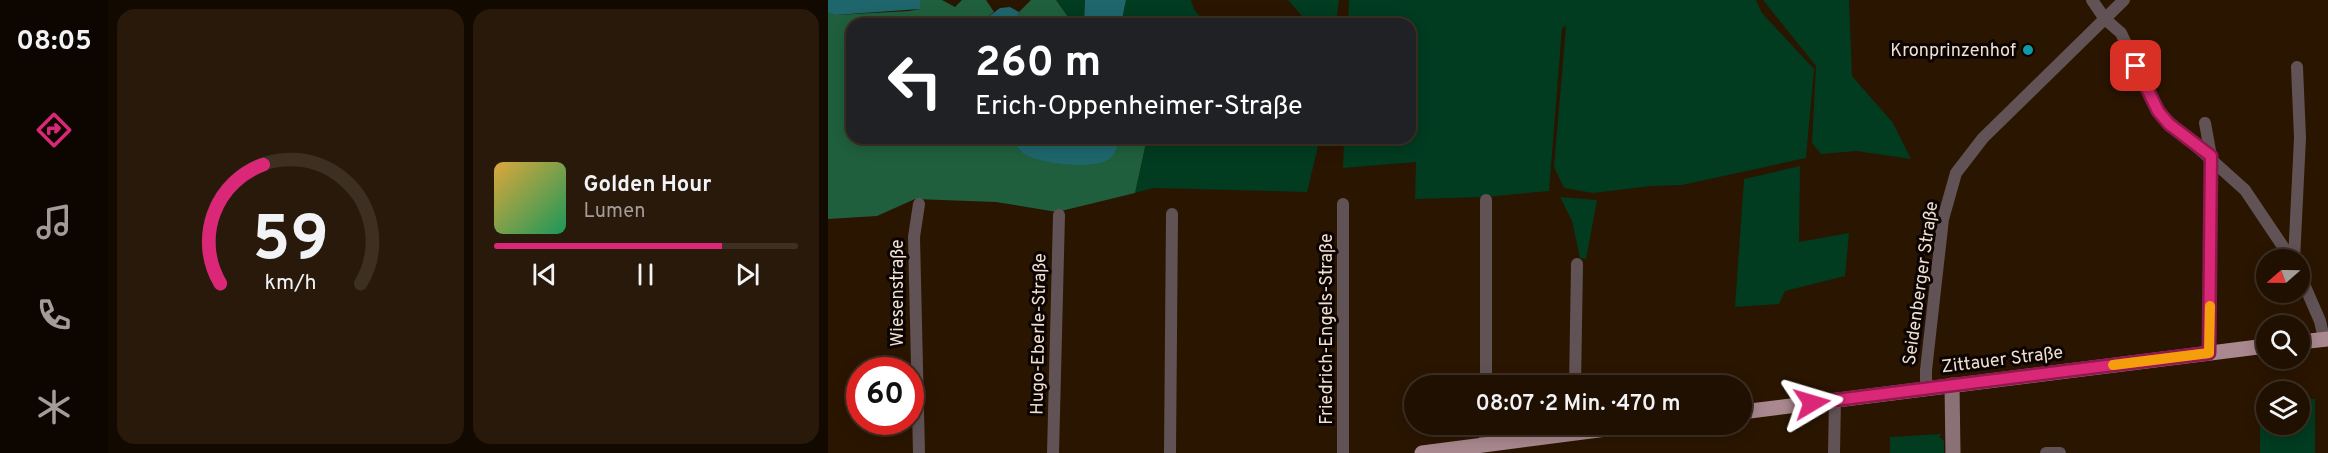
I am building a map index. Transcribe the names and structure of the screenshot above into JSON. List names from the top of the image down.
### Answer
{
  "streets": {
    "main road": ["Zittauer Straße"],
    "street": [
      "Seidenberger Straße",
      "Wiesenstraße",
      "Friedrich-Engels-Straße",
      "Hugo-Eberle-Straße"
    ]
  },
  "crossings": [
    ["Seidenberger Straße", "Zittauer Straße"]
  ],
  "places": ["Kronprinzenhof"],
  "north": "left",
  "page": {
    "tabs": "08:05",
    "turn": ["260 m", "Erich-Oppenheimer-Straße"],
    "song": ["Golden Hour", "Lumen"],
    "limit": "60",
    "trip": "08:07 · 2 Min. · 470 m",
    "gauge": ["59", "km/h"]
  }
}
